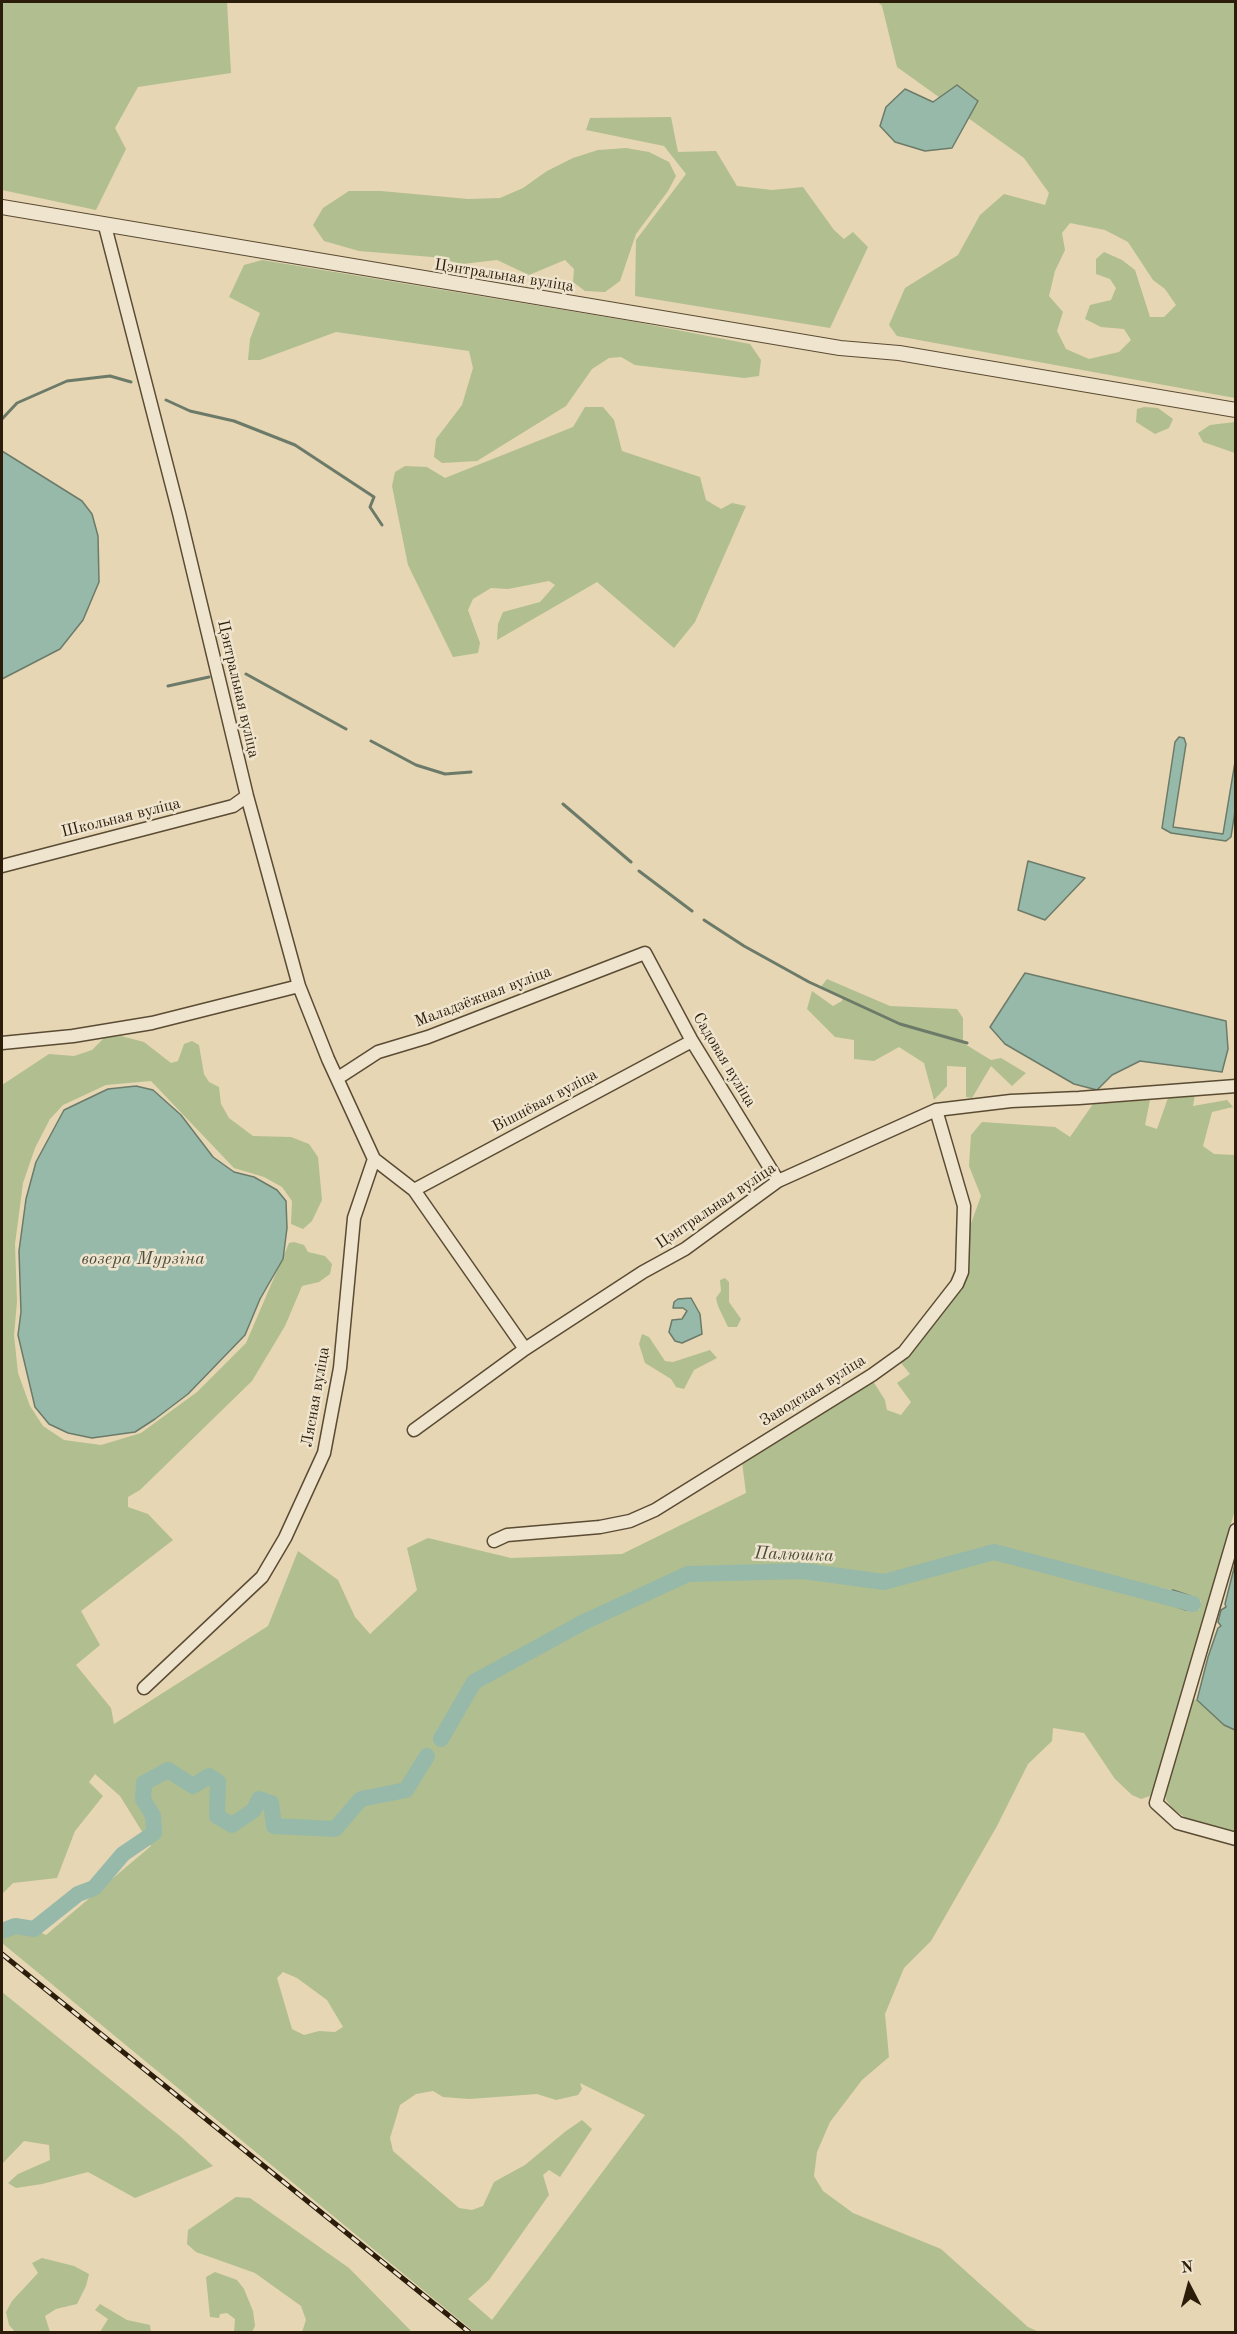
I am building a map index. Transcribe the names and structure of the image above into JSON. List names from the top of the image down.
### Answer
{
  "streets": {
    "street": [
      "Цэнтральная вуліца",
      "Школьная вуліца",
      "Маладзёжная вуліца",
      "Садовая вуліца",
      "Вішнёвая вуліца",
      "Заводская вуліца",
      "Лясная вуліца"
    ]
  },
  "crossings": [
    ["Цэнтральная вуліца", "Школьная вуліца"],
    ["Цэнтральная вуліца", "Маладзёжная вуліца"],
    ["Цэнтральная вуліца", "Садовая вуліца"],
    ["Цэнтральная вуліца", "Вішнёвая вуліца"],
    ["Цэнтральная вуліца", "Заводская вуліца"],
    ["Цэнтральная вуліца", "Лясная вуліца"],
    ["Маладзёжная вуліца", "Садовая вуліца"],
    ["Садовая вуліца", "Вішнёвая вуліца"]
  ],
  "water": ["возера Мурзіна", "Палюшка"],
  "north": "top"
}
